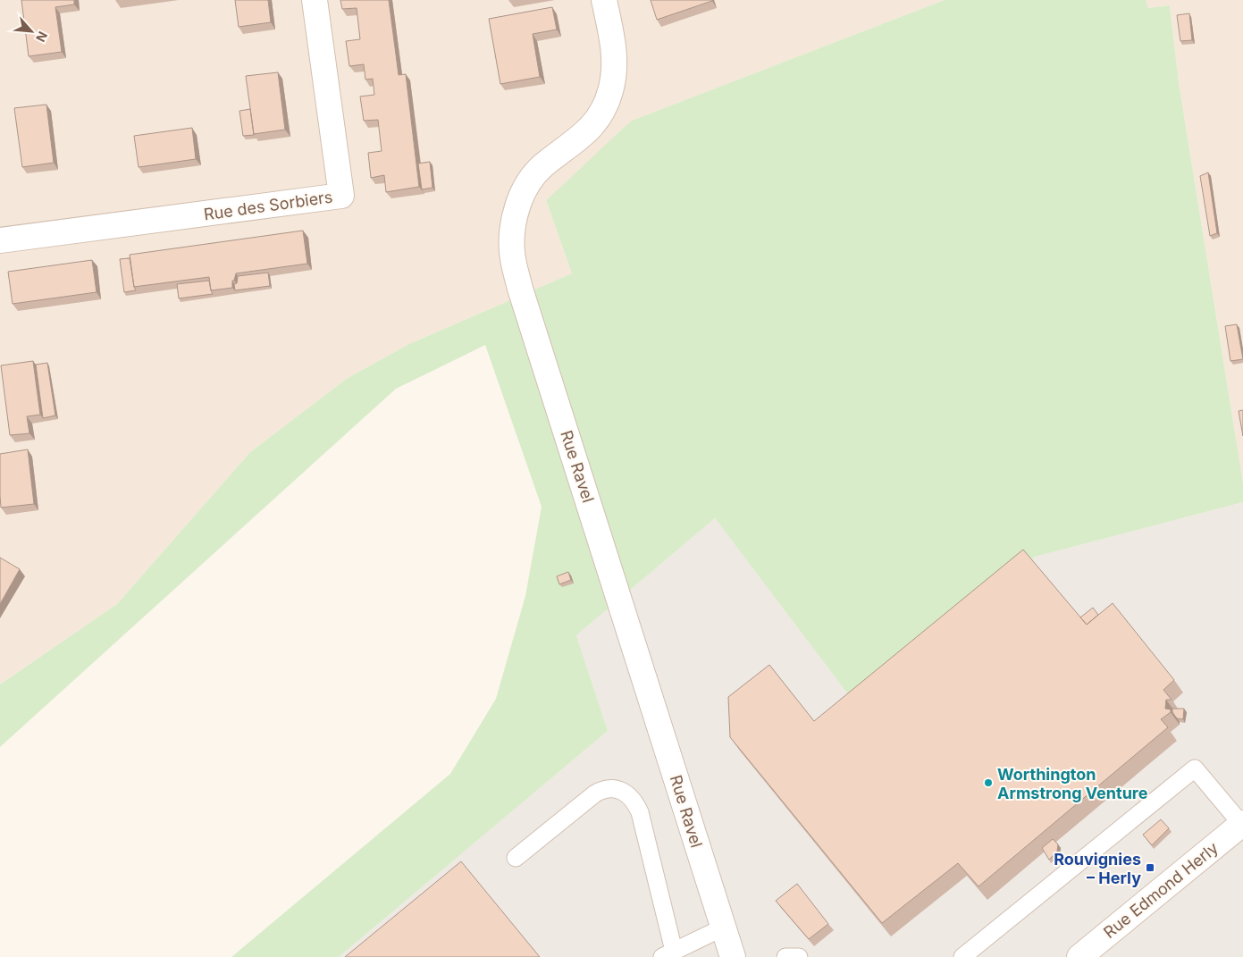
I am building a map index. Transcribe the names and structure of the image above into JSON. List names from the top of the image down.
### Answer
{
  "streets": {
    "street": ["Rue des Sorbiers", "Rue Ravel", "Rue Edmond Herly"]
  },
  "places": {
    "other": ["Worthington Armstrong Venture"],
    "transit": ["Rouvignies – Herly"]
  },
  "north": "bottom right"
}
